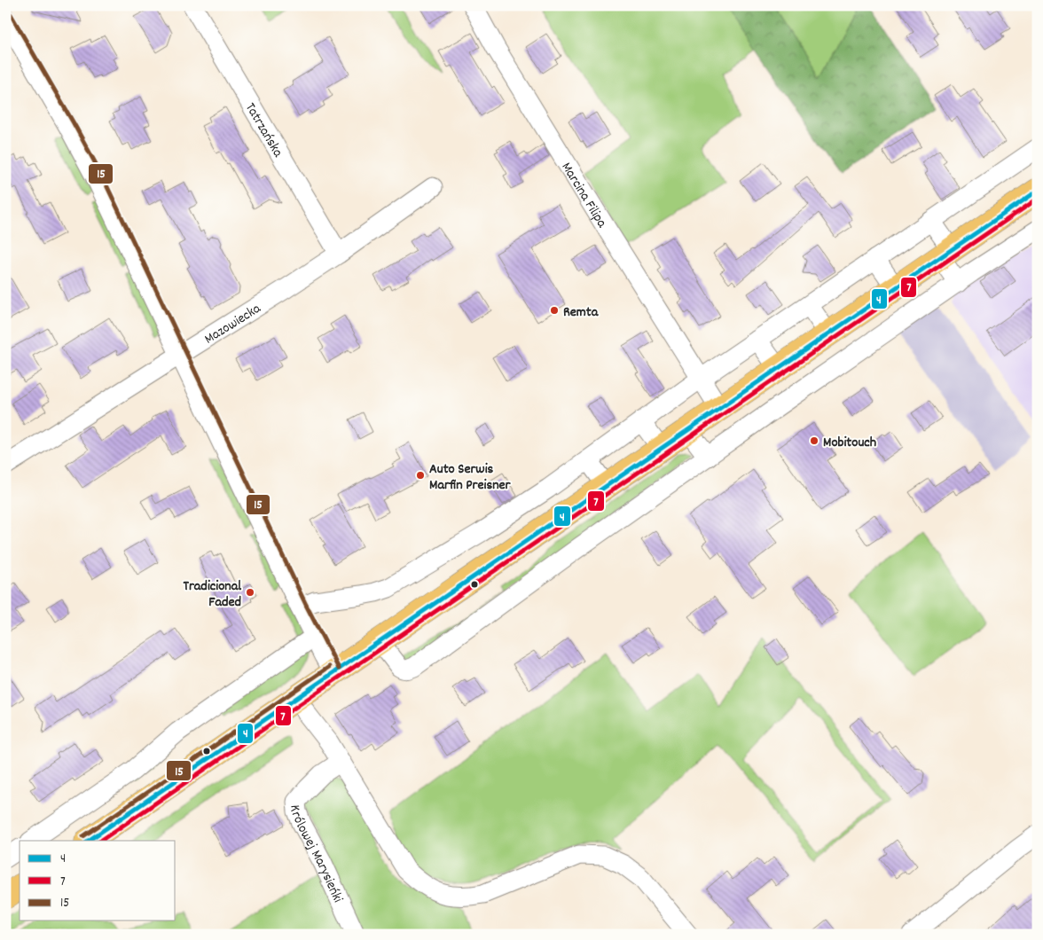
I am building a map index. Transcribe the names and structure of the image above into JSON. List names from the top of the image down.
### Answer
{
  "streets": {
    "street": [
      "Tatrzańska",
      "Marcina Filipa",
      "Mazowiecka",
      "Królowej Marysieńki"
    ]
  },
  "crossings": [
    ["Tatrzańska", "Mazowiecka"]
  ],
  "places": [
    "Remta",
    "Mobitouch",
    "Auto Serwis Marfin Preisner",
    "Tradicional Faded"
  ],
  "lines": ["transit line 15", "transit line 4", "transit line 7"],
  "legend": ["4", "7", "15"]
}
